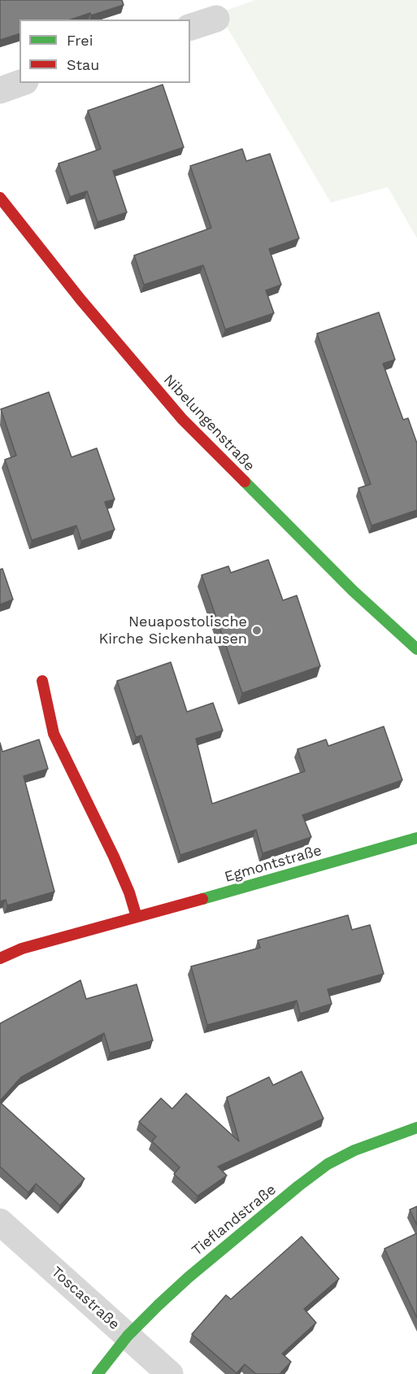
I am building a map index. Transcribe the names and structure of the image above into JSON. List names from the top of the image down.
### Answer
{
  "streets": {
    "street": [
      "Nibelungenstraße",
      "Egmontstraße",
      "Tieflandstraße",
      "Toscastraße"
    ]
  },
  "crossings": [
    ["Tieflandstraße", "Toscastraße"]
  ],
  "places": ["Neuapostolische Kirche Sickenhausen"],
  "legend": ["Frei", "Stau"]
}
